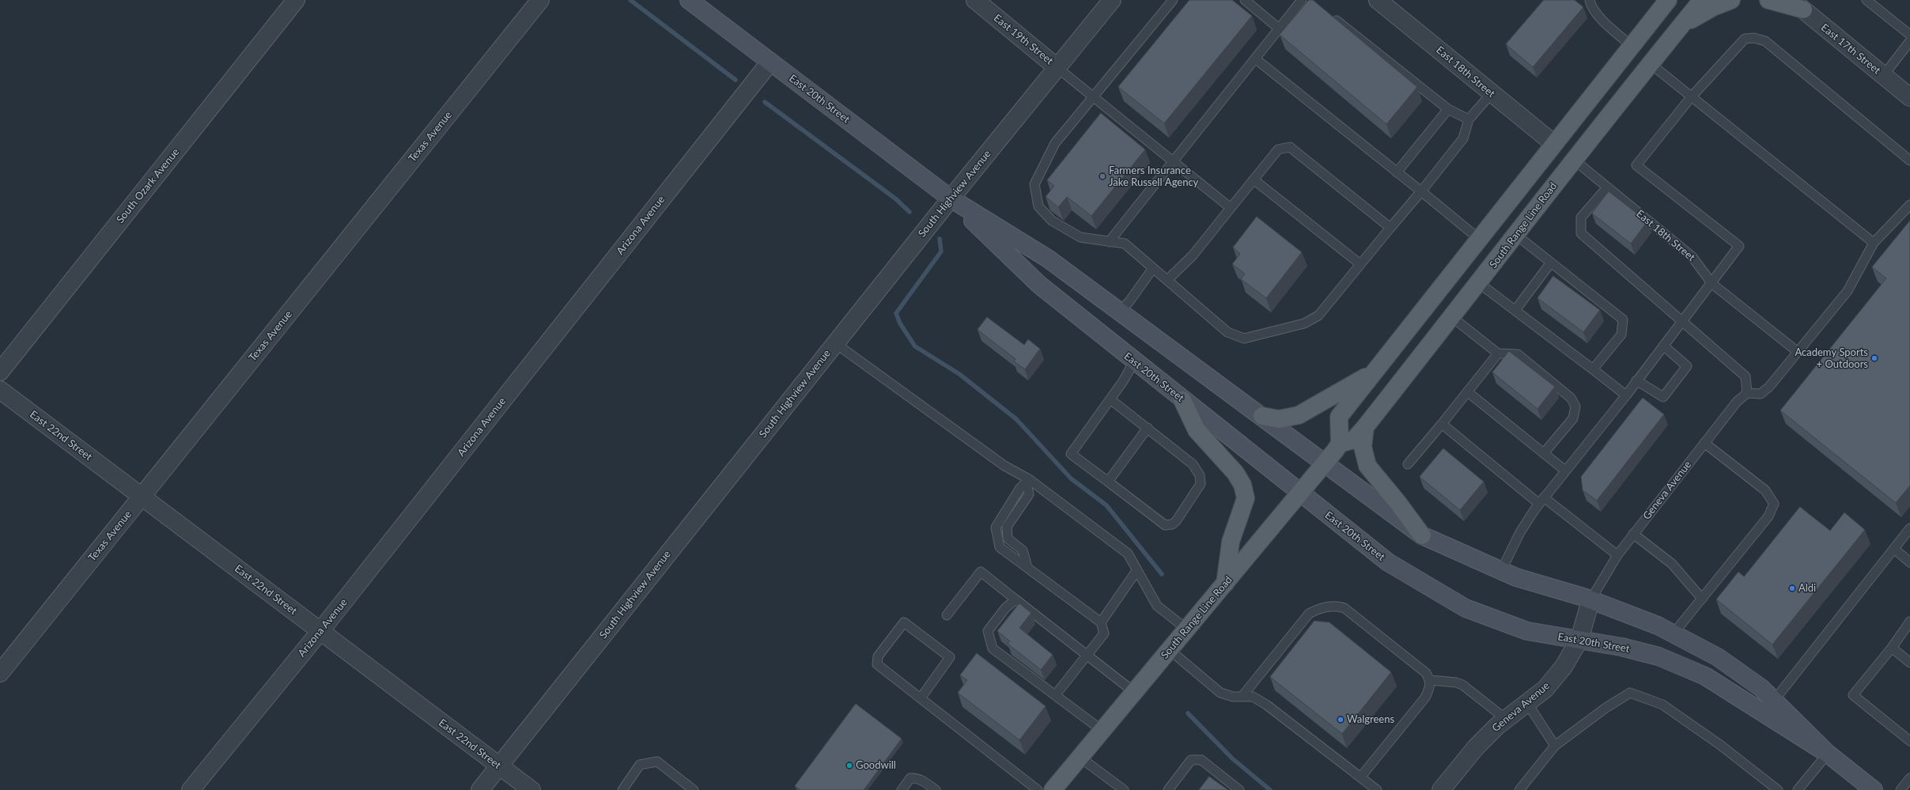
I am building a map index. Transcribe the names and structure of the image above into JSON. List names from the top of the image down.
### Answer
{
  "streets": {
    "main road": ["East 20th Street", "South Range Line Road"],
    "street": [
      "East 19th Street",
      "East 17th Street",
      "East 18th Street",
      "Texas Avenue",
      "South Ozark Avenue",
      "South Highview Avenue",
      "Arizona Avenue",
      "East 22nd Street",
      "Geneva Avenue"
    ]
  },
  "crossings": [
    ["East 19th Street", "South Highview Avenue"],
    ["East 18th Street", "South Range Line Road"],
    ["East 20th Street", "South Highview Avenue"],
    ["East 20th Street", "Arizona Avenue"],
    ["East 20th Street", "South Range Line Road"],
    ["East 20th Street", "Geneva Avenue"],
    ["Texas Avenue", "East 22nd Street"],
    ["South Highview Avenue", "East 22nd Street"],
    ["Arizona Avenue", "East 22nd Street"]
  ],
  "places": [
    "Farmers Insurance Jake Russell Agency",
    "Academy Sports + Outdoors",
    "Aldi",
    "Walgreens",
    "Goodwill"
  ]
}
